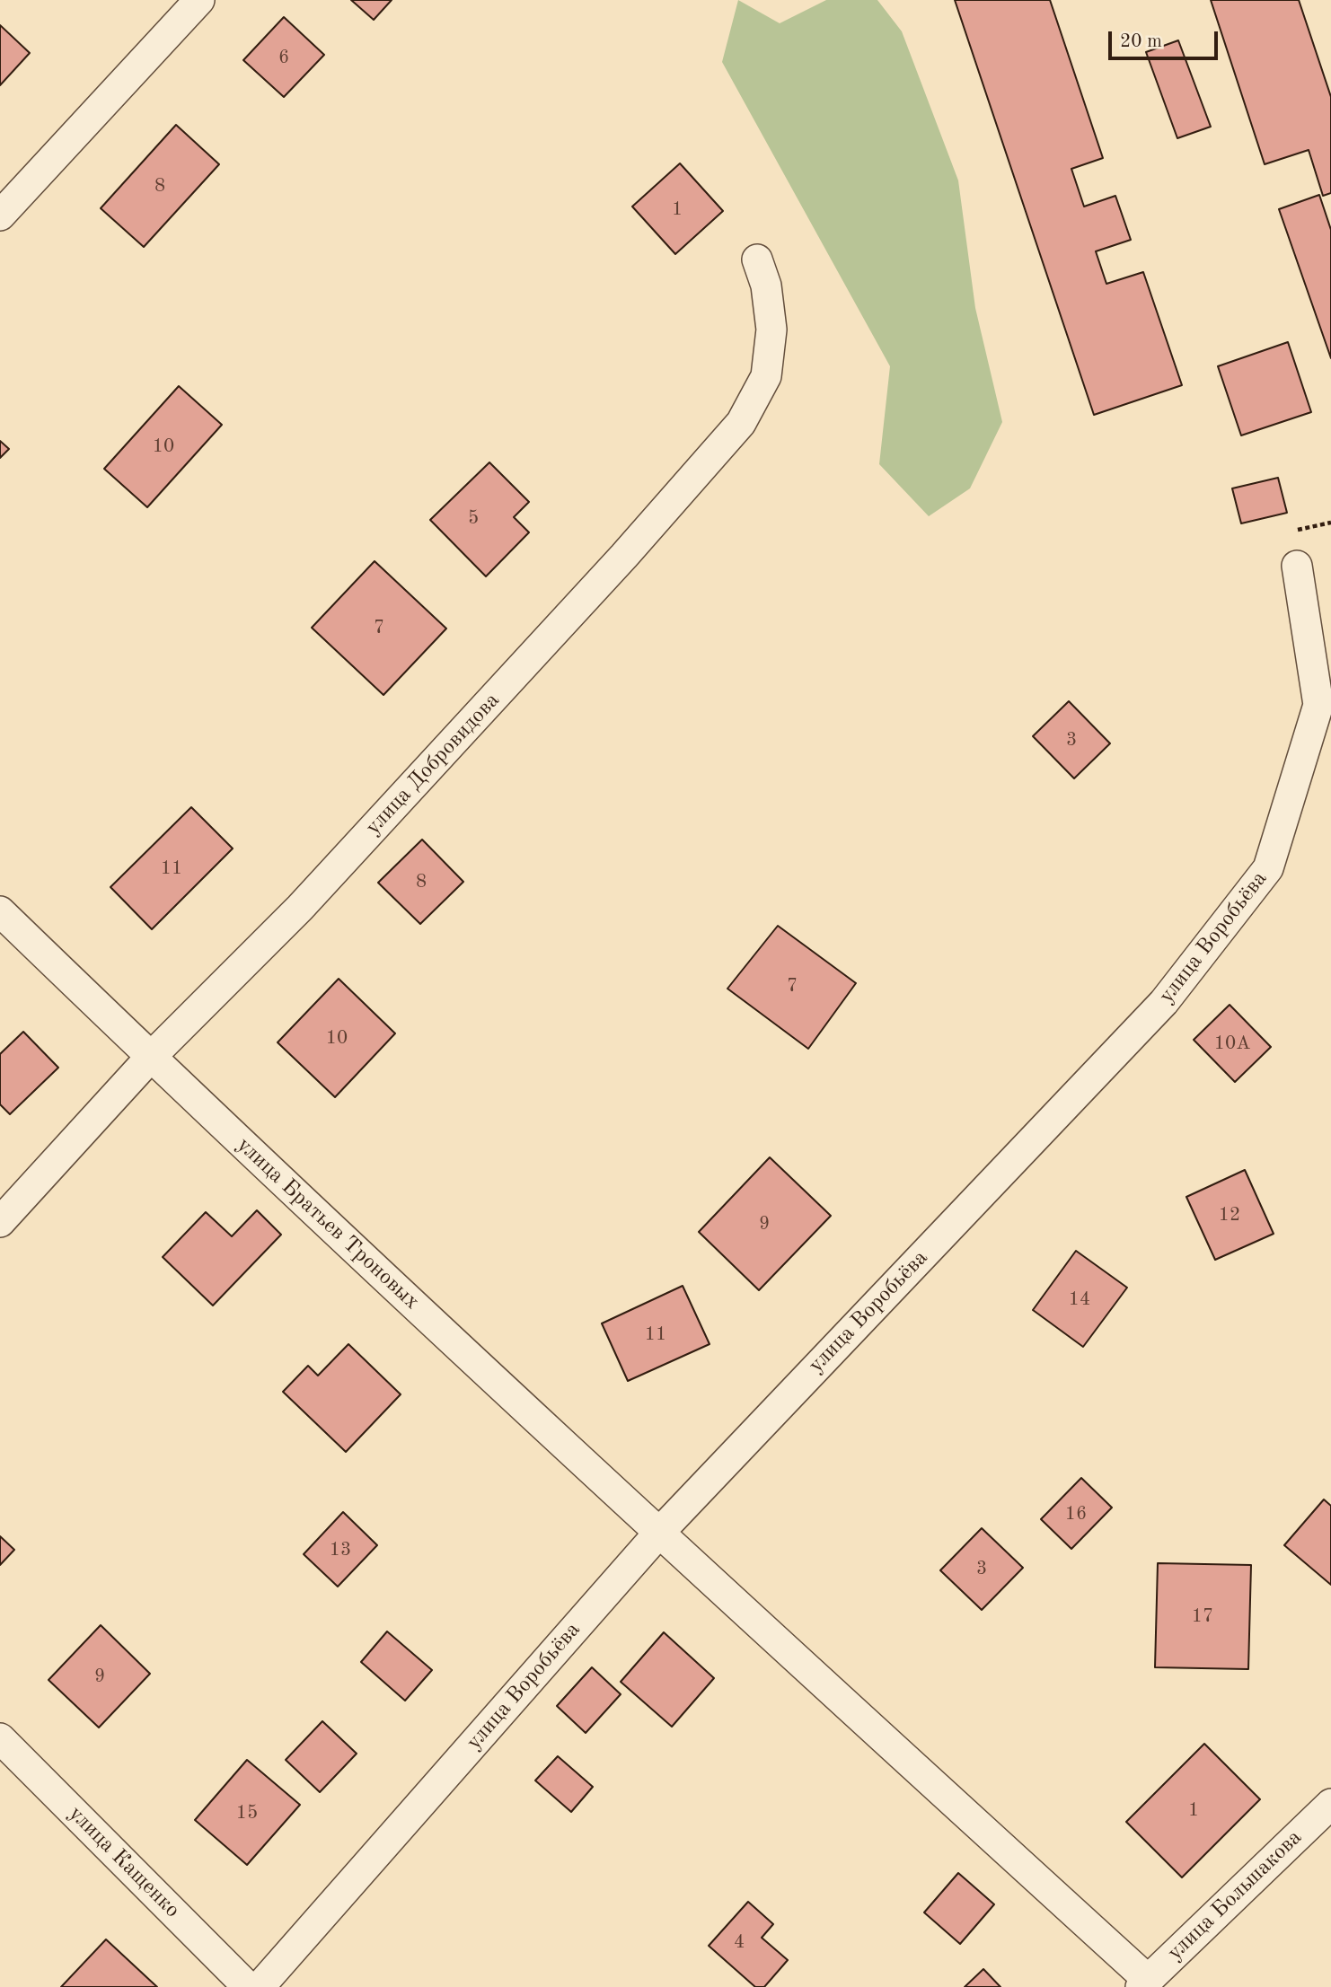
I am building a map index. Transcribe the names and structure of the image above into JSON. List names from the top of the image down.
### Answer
{
  "streets": {
    "street": [
      "улица Добровидова",
      "улица Воробьёва",
      "улица Братьев Троновых",
      "улица Кащенко",
      "улица Большакова"
    ]
  },
  "crossings": [
    ["улица Добровидова", "улица Братьев Троновых"],
    ["улица Воробьёва", "улица Братьев Троновых"],
    ["улица Братьев Троновых", "улица Большакова"]
  ],
  "house_numbers": [
    "6",
    "8",
    "1",
    "10",
    "5",
    "7",
    "3",
    "11",
    "8",
    "7",
    "10",
    "10А",
    "12",
    "9",
    "14",
    "11",
    "16",
    "13",
    "3",
    "17",
    "9",
    "1",
    "15",
    "4"
  ],
  "scale_bar": "20 m"
}
